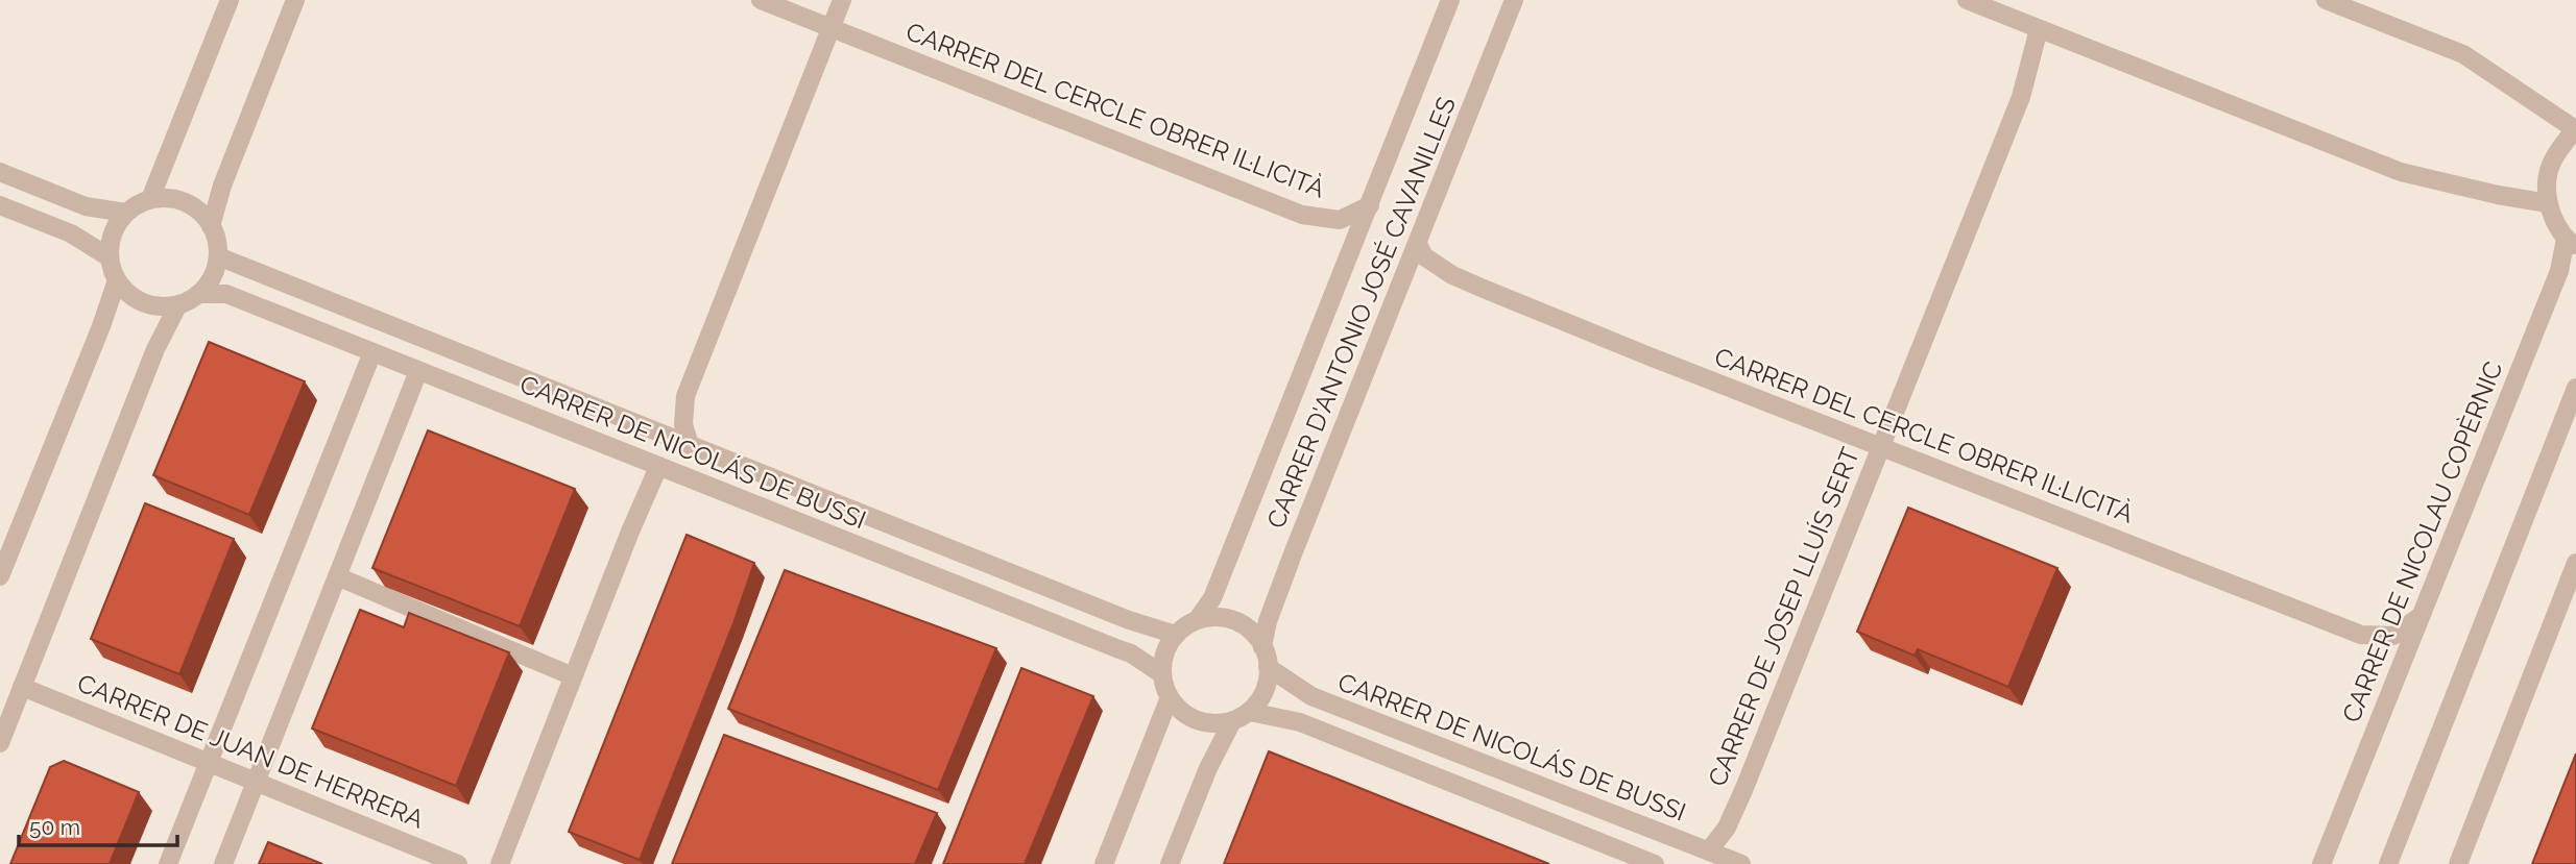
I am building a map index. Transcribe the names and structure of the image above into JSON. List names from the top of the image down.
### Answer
{
  "streets": {
    "street": [
      "CARRER DEL CERCLE OBRER IL·LICITÀ",
      "CARRER D'ANTONIO JOSÉ CAVANILLES",
      "CARRER DE NICOLÁS DE BUSSI",
      "CARRER DE NICOLAU COPÈRNIC",
      "CARRER DE JOSEP LLUÍS SERT",
      "CARRER DE JUAN DE HERRERA"
    ]
  },
  "crossings": [
    ["CARRER DEL CERCLE OBRER IL·LICITÀ", "CARRER D'ANTONIO JOSÉ CAVANILLES"],
    ["CARRER DEL CERCLE OBRER IL·LICITÀ", "CARRER DE NICOLAU COPÈRNIC"],
    ["CARRER DEL CERCLE OBRER IL·LICITÀ", "CARRER DE JOSEP LLUÍS SERT"],
    ["CARRER D'ANTONIO JOSÉ CAVANILLES", "CARRER DE NICOLÁS DE BUSSI"],
    ["CARRER DE NICOLÁS DE BUSSI", "CARRER DE JOSEP LLUÍS SERT"]
  ],
  "scale_bar": "50 m"
}
